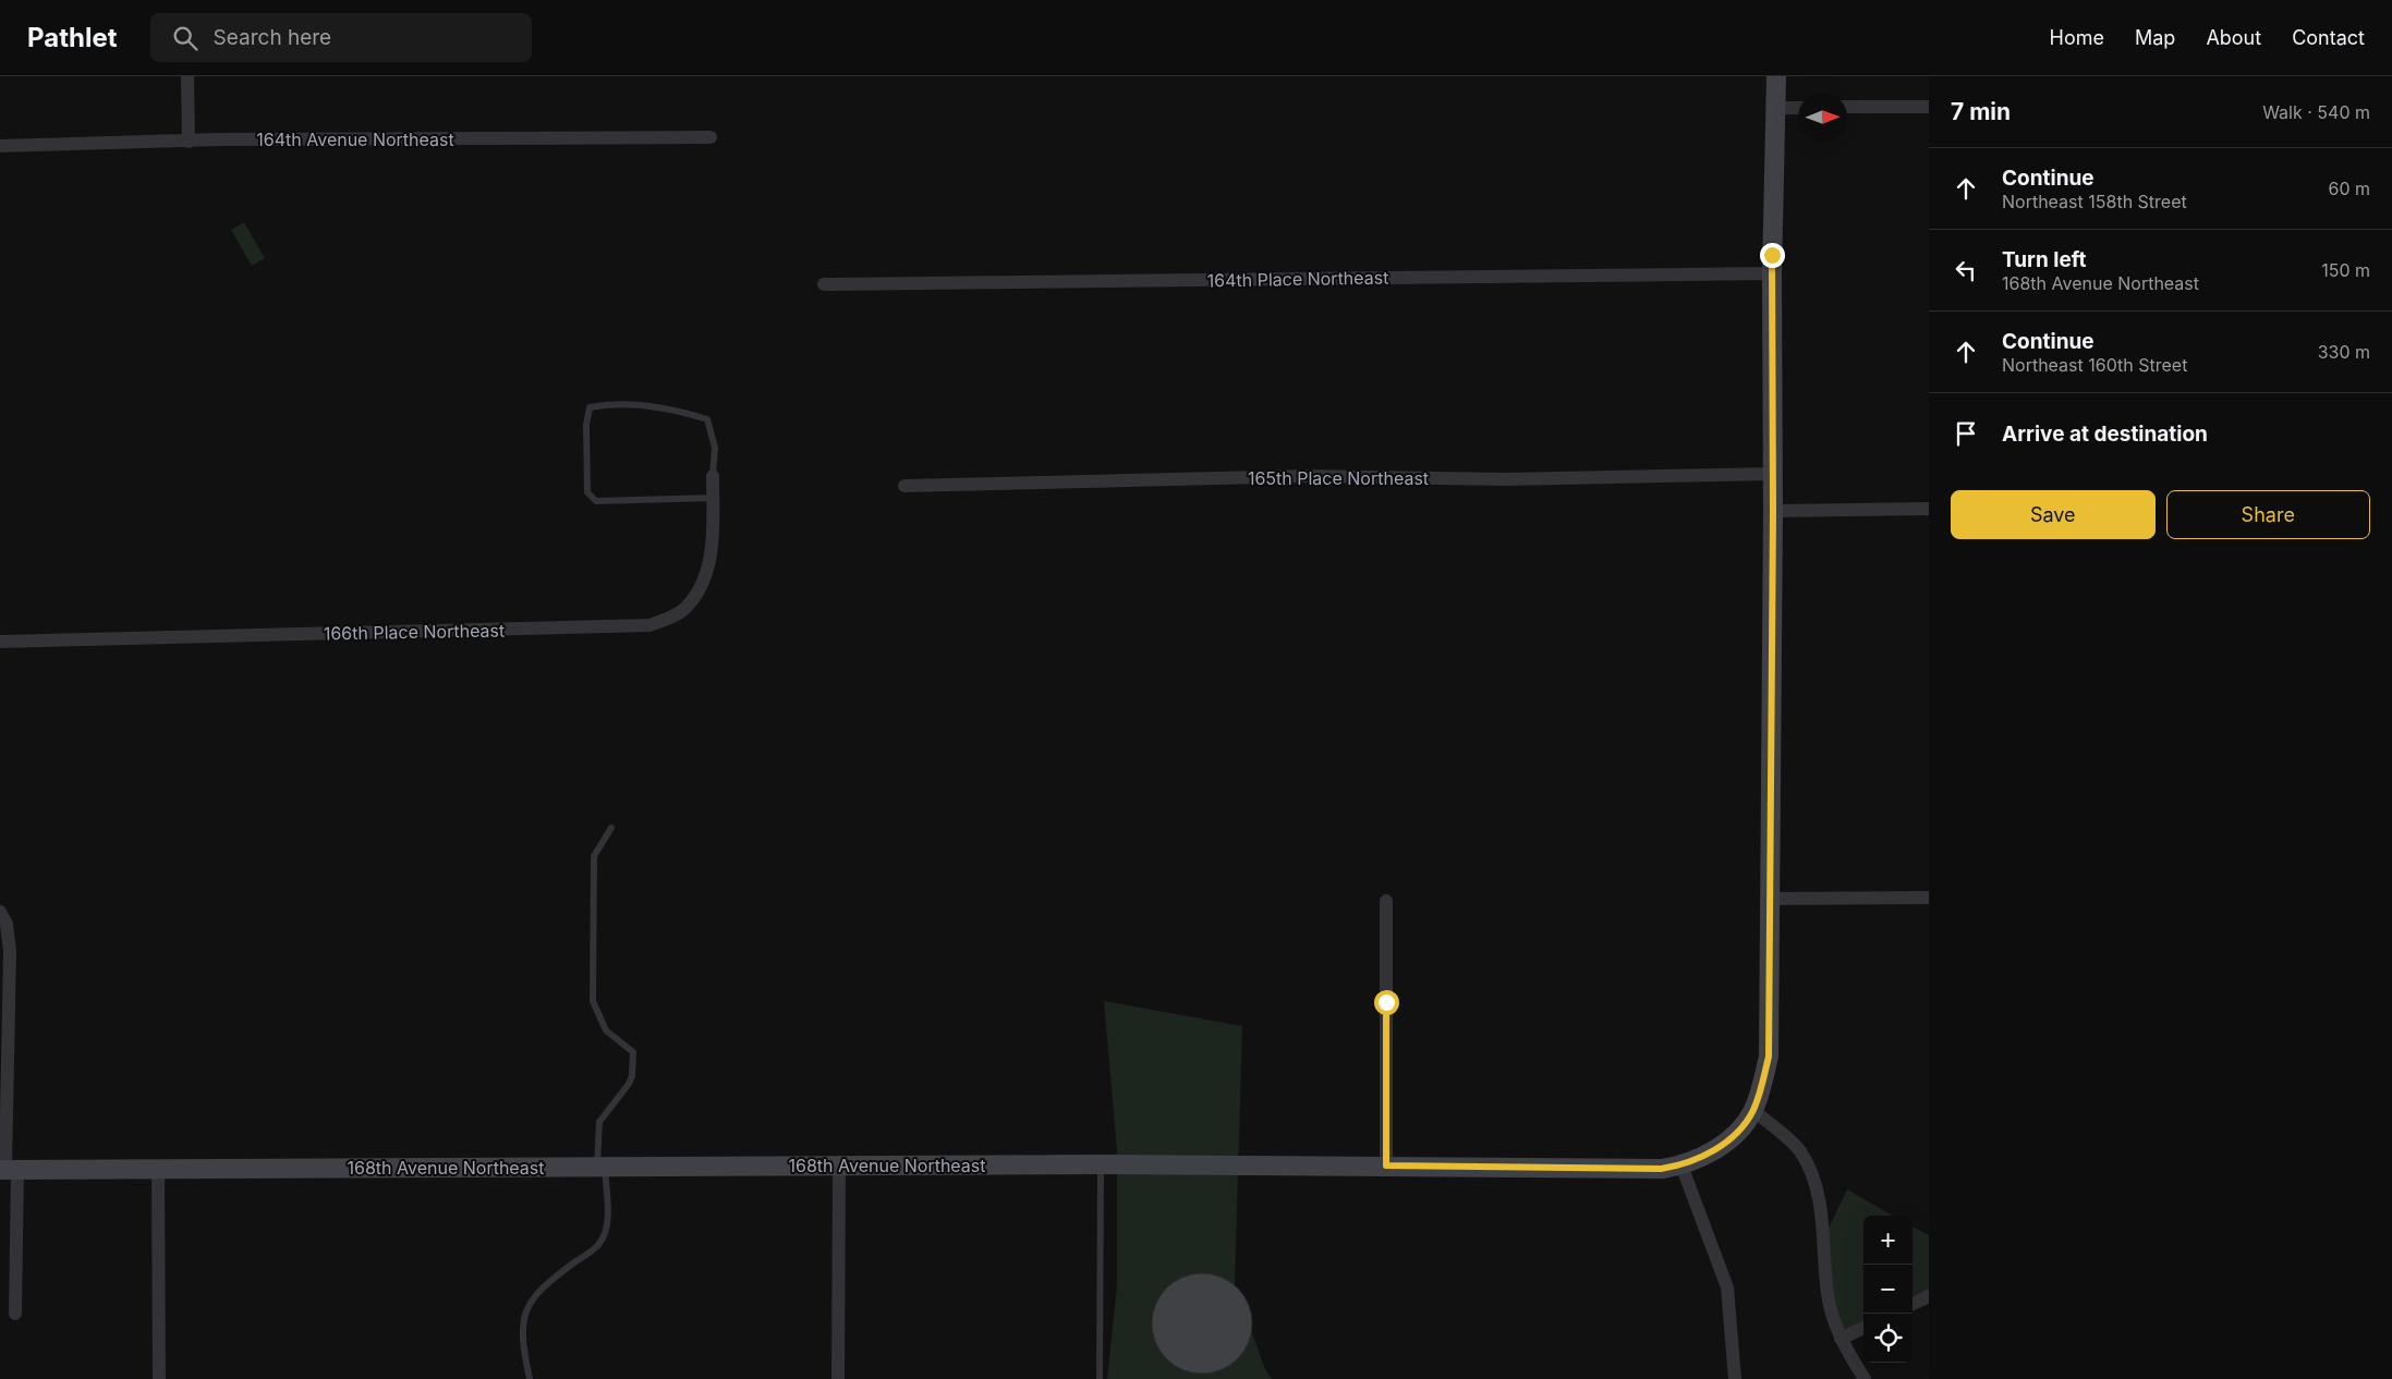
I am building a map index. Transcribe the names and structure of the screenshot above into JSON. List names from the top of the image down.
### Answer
{
  "streets": {
    "street": [
      "164th Avenue Northeast",
      "164th Place Northeast",
      "165th Place Northeast",
      "166th Place Northeast",
      "168th Avenue Northeast"
    ]
  },
  "north": "right",
  "page": {
    "header": "Pathlet",
    "search": "Search here",
    "nav": [
      "Home",
      "Map",
      "About",
      "Contact"
    ],
    "heading": ["7 min", "Walk · 540 m"],
    "list": [
      ["Continue", "Northeast 158th Street", "60 m"],
      ["Turn left", "168th Avenue Northeast", "150 m"],
      ["Continue", "Northeast 160th Street", "330 m"],
      "Arrive at destination"
    ],
    "buttons": ["Save", "Share"],
    "map_buttons": ["+", "−"]
  }
}
